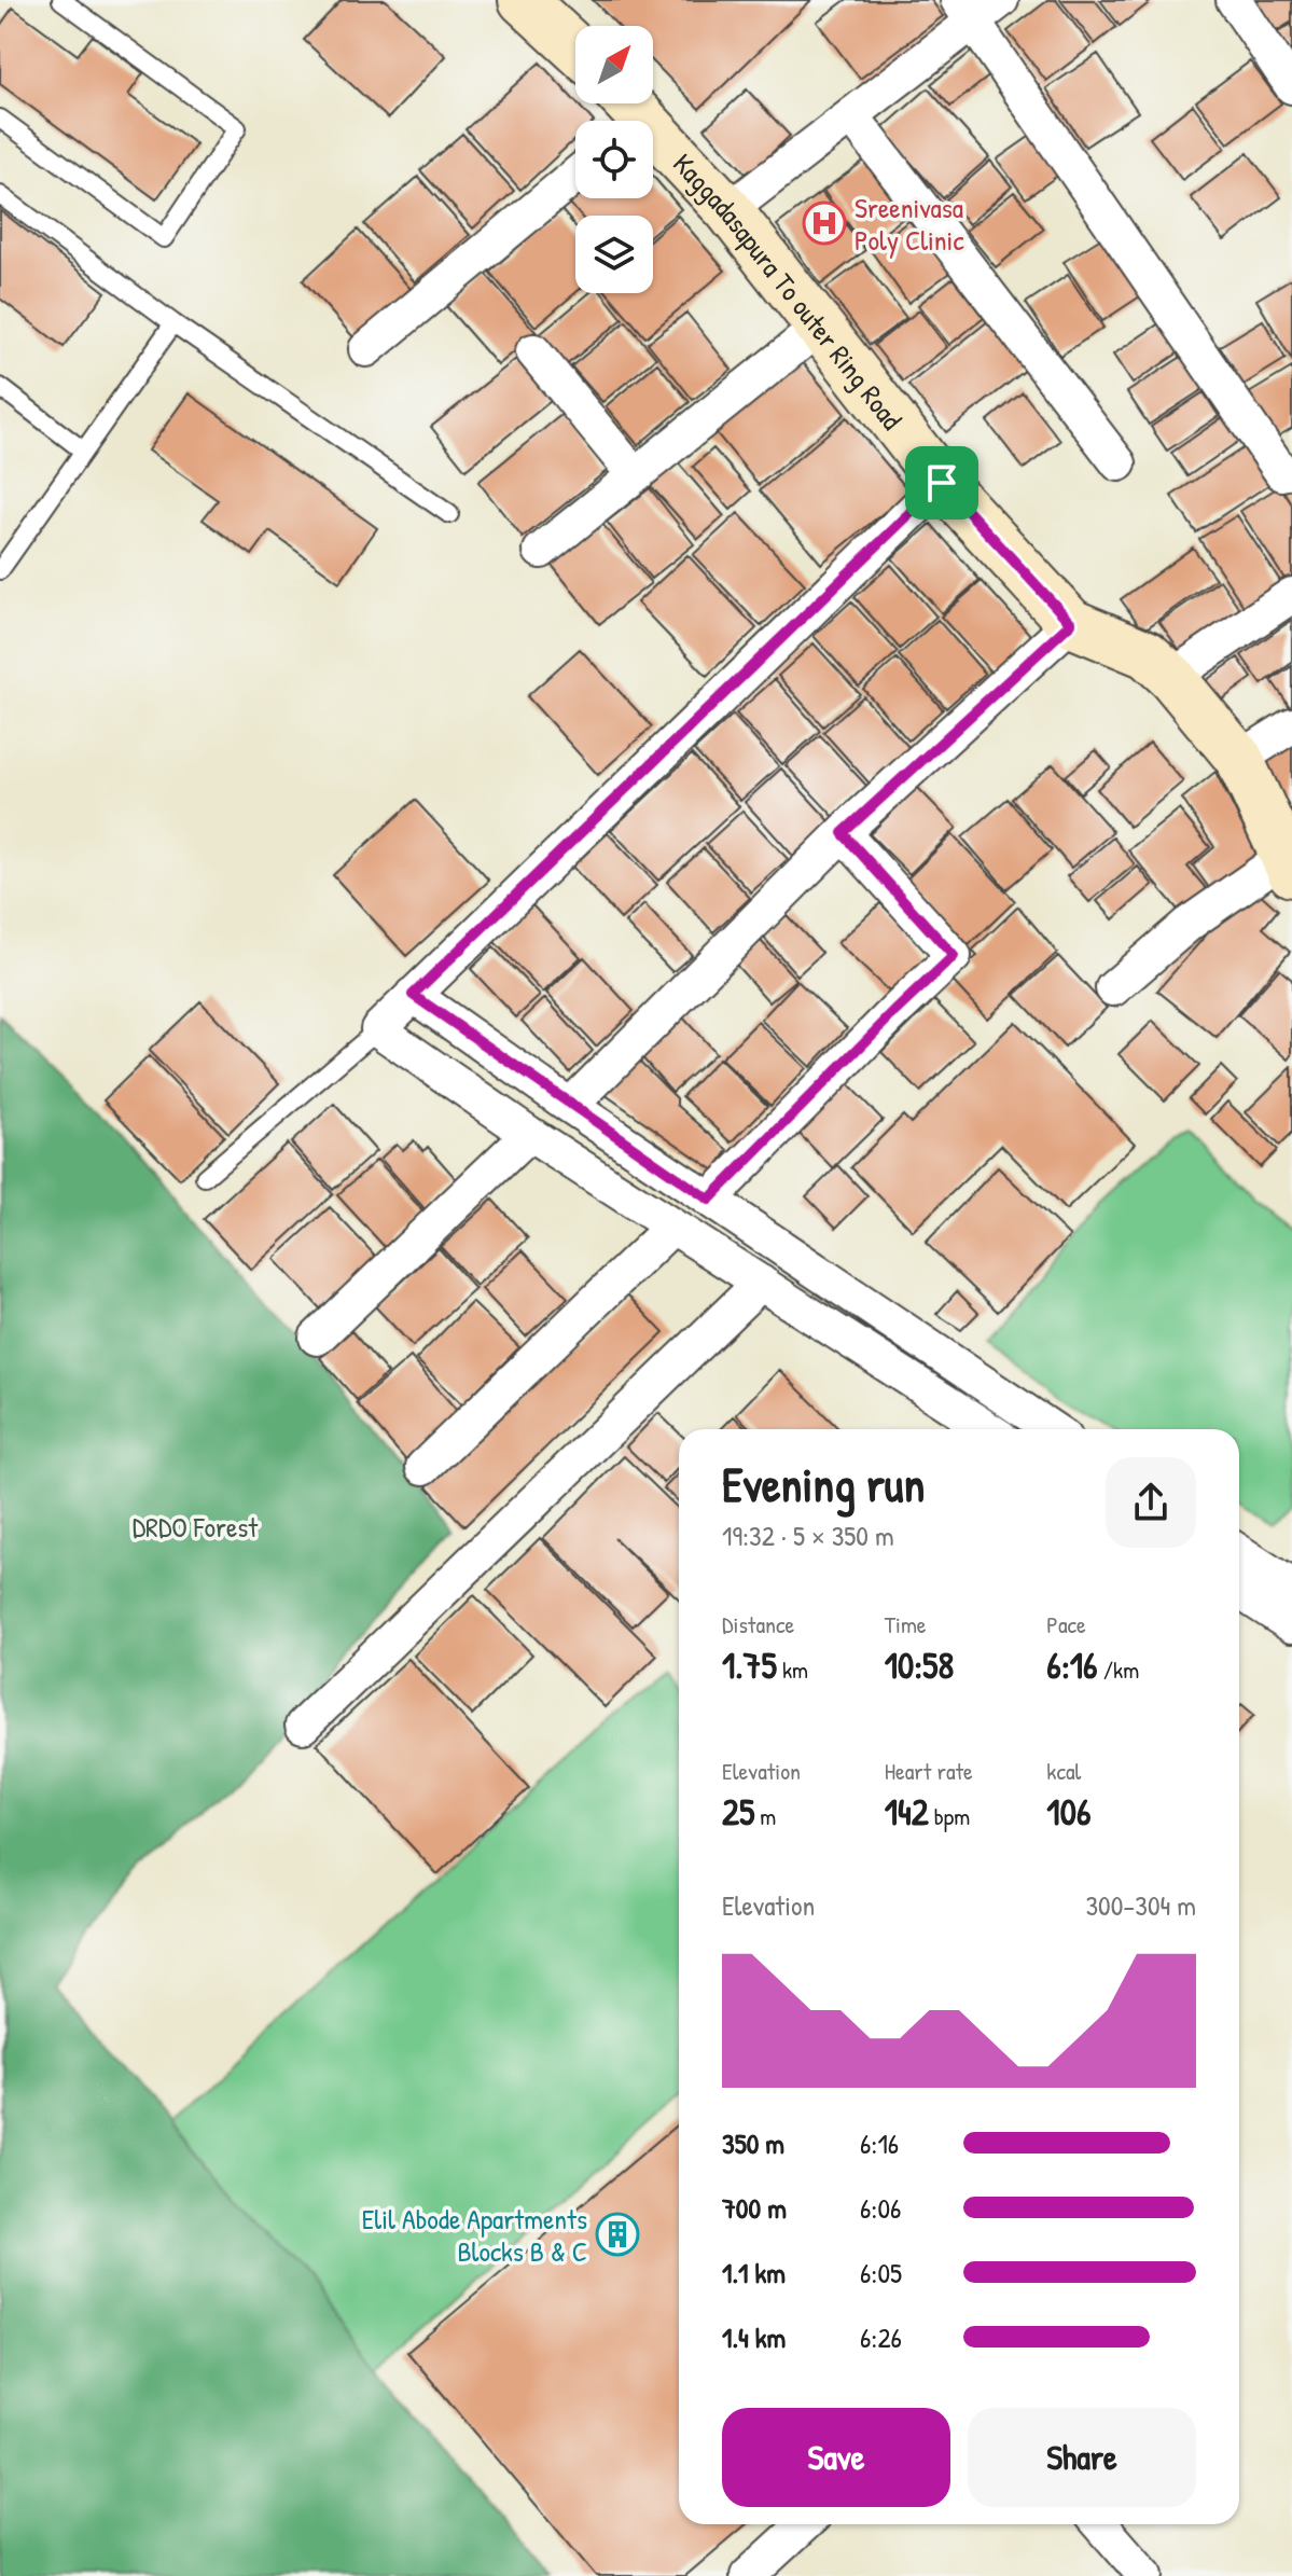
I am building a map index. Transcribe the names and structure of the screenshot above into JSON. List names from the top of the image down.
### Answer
{
  "streets": {
    "street": ["Kaggadasapura To outer Ring Road"]
  },
  "parks": ["DRDO Forest"],
  "places": {
    "hospital": ["Sreenivasa Poly Clinic"],
    "building": ["Elil Abode Apartments Blocks B & C"]
  },
  "north": "top right",
  "page": {
    "heading": ["Evening run", "19:32 · 5 × 350 m"],
    "stats": [
      ["Distance", "1.75 km"],
      ["Time", "10:58"],
      ["Pace", "6:16 /km"],
      ["Elevation", "25 m"],
      ["Heart rate", "142 bpm"],
      ["kcal", "106"]
    ],
    "chart": ["Elevation", "300–304 m"],
    "list": [
      {
        "name": "350 m",
        "note": "6:16"
      },
      {
        "name": "700 m",
        "note": "6:06"
      },
      {
        "name": "1.1 km",
        "note": "6:05"
      },
      {
        "name": "1.4 km",
        "note": "6:26"
      }
    ],
    "buttons": ["Save", "Share"]
  }
}
